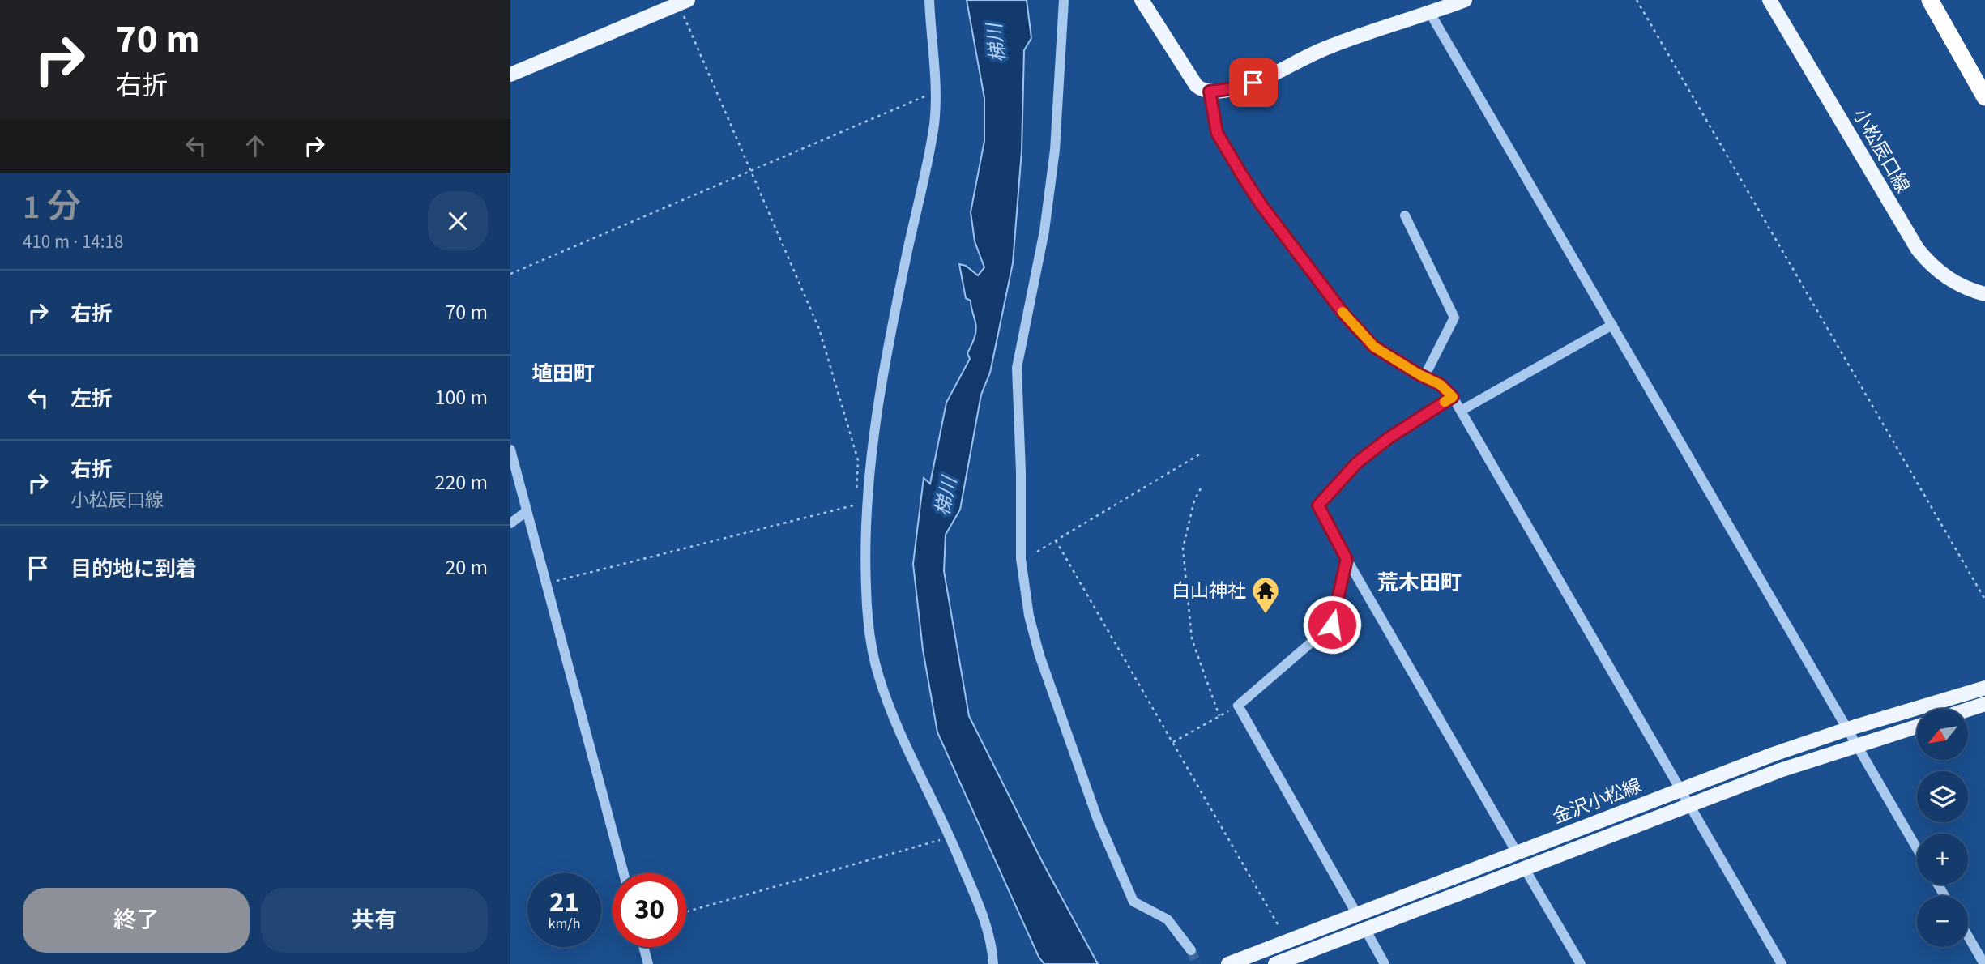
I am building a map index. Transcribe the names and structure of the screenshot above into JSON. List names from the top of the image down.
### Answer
{
  "streets": {
    "main road": ["小松辰口線", "金沢小松線"]
  },
  "districts": ["埴田町", "荒木田町"],
  "water": ["梯川"],
  "places": {
    "temple": ["白山神社"]
  },
  "north": "bottom left",
  "page": {
    "turn": ["70 m", "右折"],
    "heading": ["1 分", "410 m · 14:18"],
    "list": [
      {
        "name": "右折",
        "value": "70 m"
      },
      {
        "name": "左折",
        "value": "100 m"
      },
      {
        "name": "右折",
        "note": "小松辰口線",
        "value": "220 m"
      },
      {
        "name": "目的地に到着",
        "value": "20 m"
      }
    ],
    "map_buttons": ["+", "−"],
    "speed": "21 km/h",
    "limit": "30",
    "buttons": ["終了", "共有"]
  }
}
